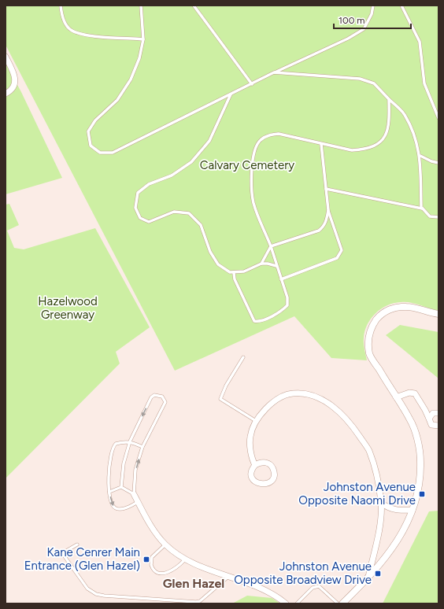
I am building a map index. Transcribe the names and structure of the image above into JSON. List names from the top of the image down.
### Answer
{
  "districts": ["Glen Hazel"],
  "parks": ["Calvary Cemetery", "Hazelwood Greenway"],
  "places": {
    "transit": ["Johnston Avenue Opposite Naomi Drive", "Kane Cenrer Main Entrance (Glen Hazel)", "Johnston Avenue Opposite Broadview Drive"]
  },
  "scale_bar": "100 m"
}
